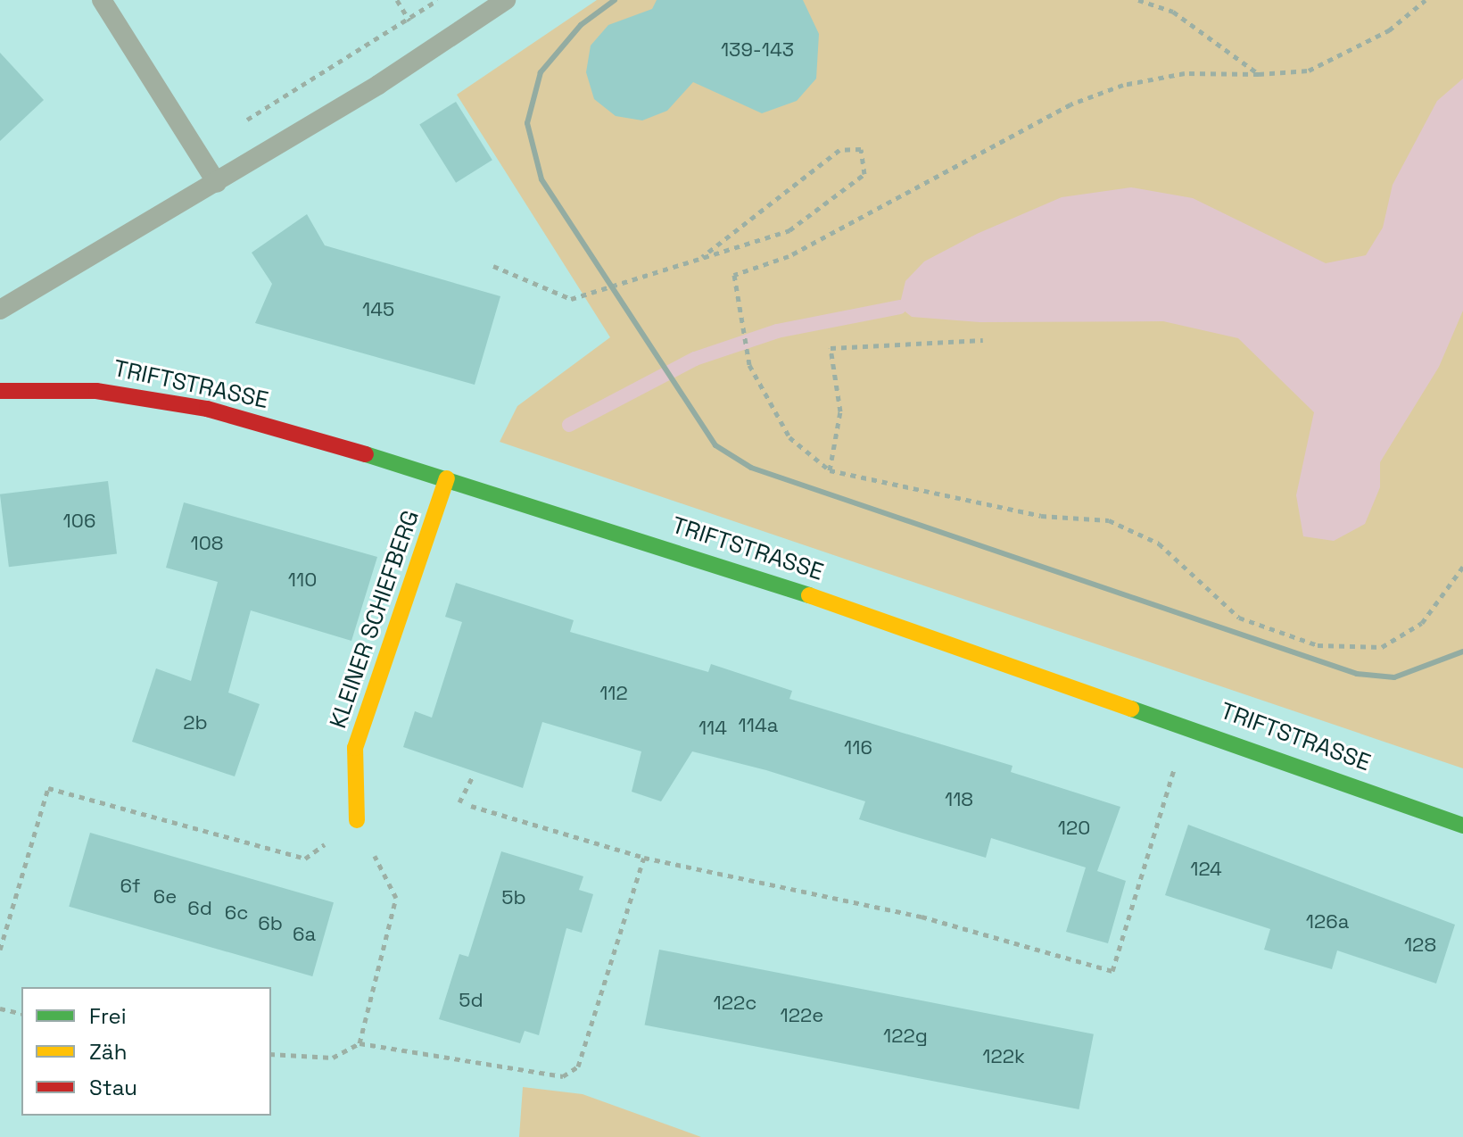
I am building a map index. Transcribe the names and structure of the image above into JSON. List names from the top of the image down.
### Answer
{
  "streets": {
    "street": ["TRIFTSTRASSE", "KLEINER SCHIEFBERG"]
  },
  "crossings": [
    ["TRIFTSTRASSE", "KLEINER SCHIEFBERG"]
  ],
  "house_numbers": [
    "139-143",
    "145",
    "106",
    "108",
    "110",
    "112",
    "2b",
    "114a",
    "114",
    "116",
    "118",
    "120",
    "124",
    "6f",
    "6e",
    "5b",
    "6d",
    "6c",
    "126a",
    "6b",
    "6a",
    "128",
    "5d",
    "122c",
    "122e",
    "122g",
    "122k"
  ],
  "legend": ["Frei", "Zäh", "Stau"]
}
